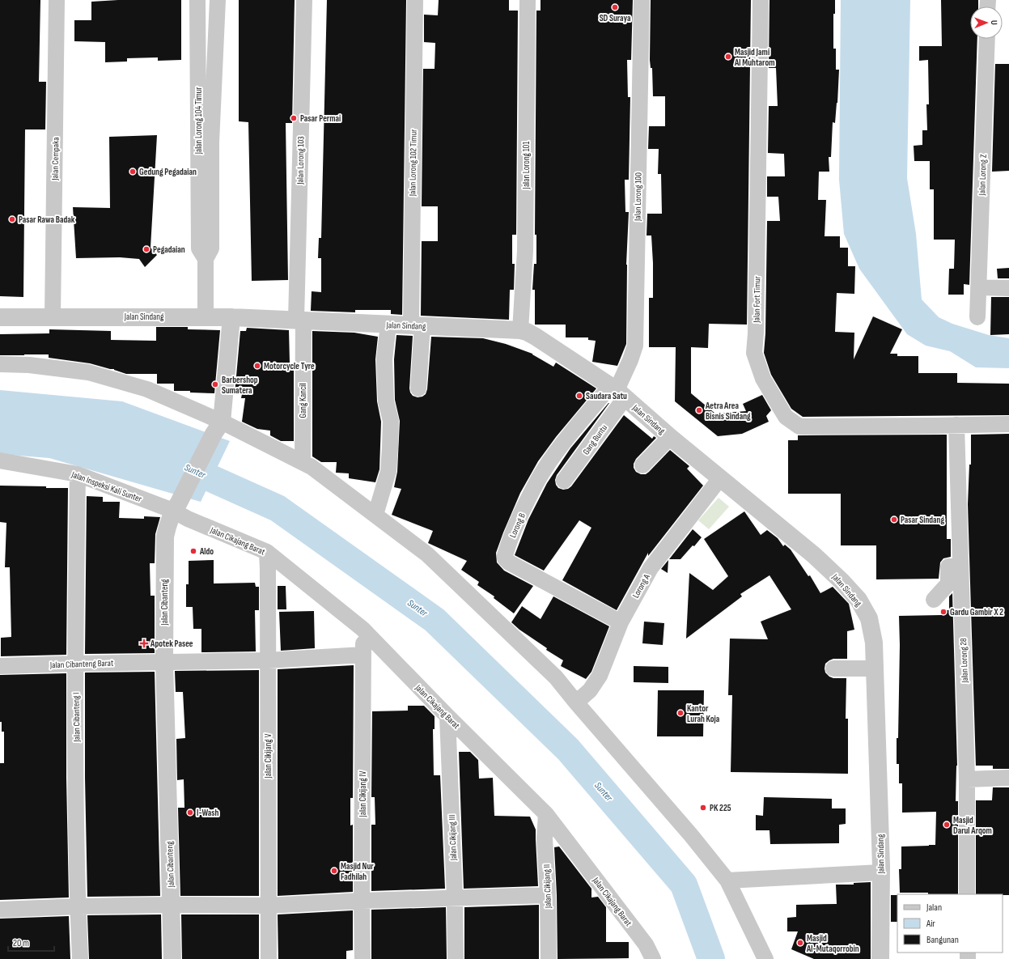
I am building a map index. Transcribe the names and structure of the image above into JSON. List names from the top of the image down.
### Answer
{
  "streets": {
    "street": [
      "Jalan Lorong 104 Timur",
      "Jalan Cempaka",
      "Jalan Lorong 103",
      "Jalan Lorong 102 Timur",
      "Jalan Lorong 101",
      "Jalan Lorong Z",
      "Jalan Lorong 100",
      "Jalan Fort Timur",
      "Jalan Sindang",
      "Gang Kancil",
      "Gang Buntu",
      "Jalan Inspeksi Kali Sunter",
      "Lorong B",
      "Jalan Cikajang Barat",
      "Lorong A",
      "Jalan Cibanteng",
      "Jalan Lorong 28",
      "Jalan Cibanteng Barat",
      "Jalan Cibanteng I",
      "Jalan Cikijang V",
      "Jalan Cikijang IV",
      "Jalan Cikijang III",
      "Jalan Cikijang II"
    ]
  },
  "crossings": [
    ["Jalan Lorong 104 Timur", "Jalan Sindang"],
    ["Jalan Cempaka", "Jalan Sindang"],
    ["Jalan Lorong 103", "Jalan Sindang"],
    ["Jalan Lorong 103", "Gang Kancil"],
    ["Jalan Lorong 102 Timur", "Jalan Sindang"],
    ["Jalan Lorong 101", "Jalan Sindang"],
    ["Jalan Lorong 100", "Jalan Sindang"],
    ["Jalan Lorong 100", "Gang Buntu"],
    ["Jalan Lorong 100", "Lorong B"],
    ["Jalan Fort Timur", "Jalan Lorong 28"],
    ["Jalan Sindang", "Gang Kancil"],
    ["Jalan Sindang", "Gang Buntu"],
    ["Jalan Sindang", "Lorong B"],
    ["Jalan Sindang", "Lorong A"],
    ["Jalan Sindang", "Jalan Cibanteng"],
    ["Gang Buntu", "Lorong B"],
    ["Jalan Inspeksi Kali Sunter", "Jalan Cikajang Barat"],
    ["Jalan Inspeksi Kali Sunter", "Jalan Cibanteng"],
    ["Jalan Inspeksi Kali Sunter", "Jalan Cibanteng I"],
    ["Lorong B", "Lorong A"],
    ["Jalan Cikajang Barat", "Jalan Cibanteng"],
    ["Jalan Cikajang Barat", "Jalan Cikijang V"],
    ["Jalan Cikajang Barat", "Jalan Cikijang IV"],
    ["Jalan Cikajang Barat", "Jalan Cikijang III"],
    ["Jalan Cikajang Barat", "Jalan Cikijang II"],
    ["Jalan Cibanteng", "Jalan Cibanteng Barat"],
    ["Jalan Cibanteng Barat", "Jalan Cibanteng I"],
    ["Jalan Cibanteng Barat", "Jalan Cikijang V"],
    ["Jalan Cibanteng Barat", "Jalan Cikijang IV"]
  ],
  "water": ["Sunter"],
  "places": {
    "other": [
      "SD Suraya",
      "Masjid Jami Al Muhtarom",
      "Pasar Permai",
      "Gedung Pegadaian",
      "Pasar Rawa Badak",
      "Pegadaian",
      "Motorcycle Tyre",
      "Barbershop Sumatera",
      "Saudara Satu",
      "Aetra Area Bisnis Sindang",
      "Pasar Sindang",
      "Aldo",
      "Gardu Gambir X 2",
      "Kantor Lurah Koja",
      "PK 225",
      "I-Wash",
      "Masjid Darul Arqom",
      "Masjid Nur Fadhilah",
      "Masjid Al-Mutaqorrobin"
    ],
    "health": ["Apotek Pasee"]
  },
  "legend": ["Jalan", "Air", "Bangunan"],
  "scale_bar": "20 m",
  "north": "right"
}
